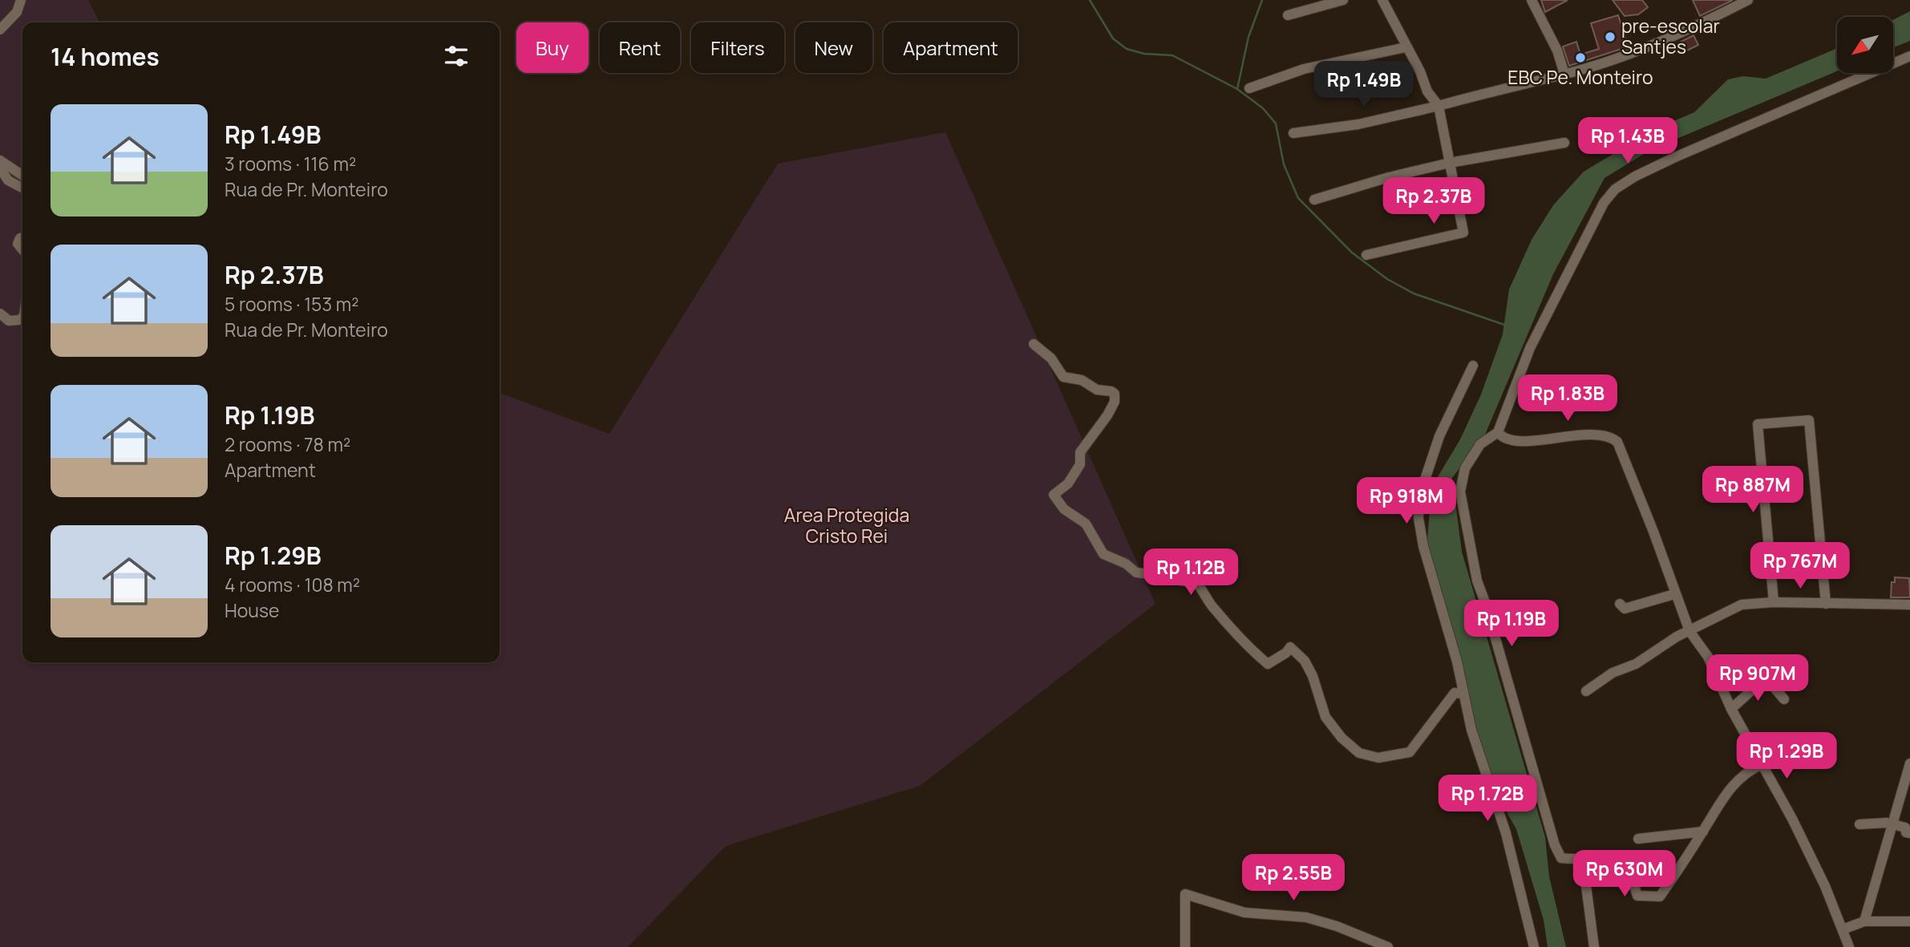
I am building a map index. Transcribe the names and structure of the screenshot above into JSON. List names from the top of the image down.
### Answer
{
  "parks": ["Area Protegida Cristo Rei"],
  "places": ["pre-escolar Santjes", "EBC Pe. Monteiro"],
  "north": "bottom left",
  "page": {
    "chip": [
      "Buy",
      "Rent",
      "Filters",
      "New",
      "Apartment"
    ],
    "heading": "14 homes",
    "price": [
      "Rp 1.49B",
      "Rp 1.43B",
      "Rp 2.37B",
      "Rp 1.83B",
      "Rp 887M",
      "Rp 918M",
      "Rp 767M",
      "Rp 1.12B",
      "Rp 1.19B",
      "Rp 907M",
      "Rp 1.29B",
      "Rp 1.72B",
      "Rp 630M",
      "Rp 2.55B"
    ],
    "list": [
      {
        "name": "Rp 1.49B",
        "note": "3 rooms · 116 m² · Rua de Pr. Monteiro"
      },
      {
        "name": "Rp 2.37B",
        "note": "5 rooms · 153 m² · Rua de Pr. Monteiro"
      },
      {
        "name": "Rp 1.19B",
        "note": "2 rooms · 78 m² · Apartment"
      },
      {
        "name": "Rp 1.29B",
        "note": "4 rooms · 108 m² · House"
      }
    ]
  }
}
